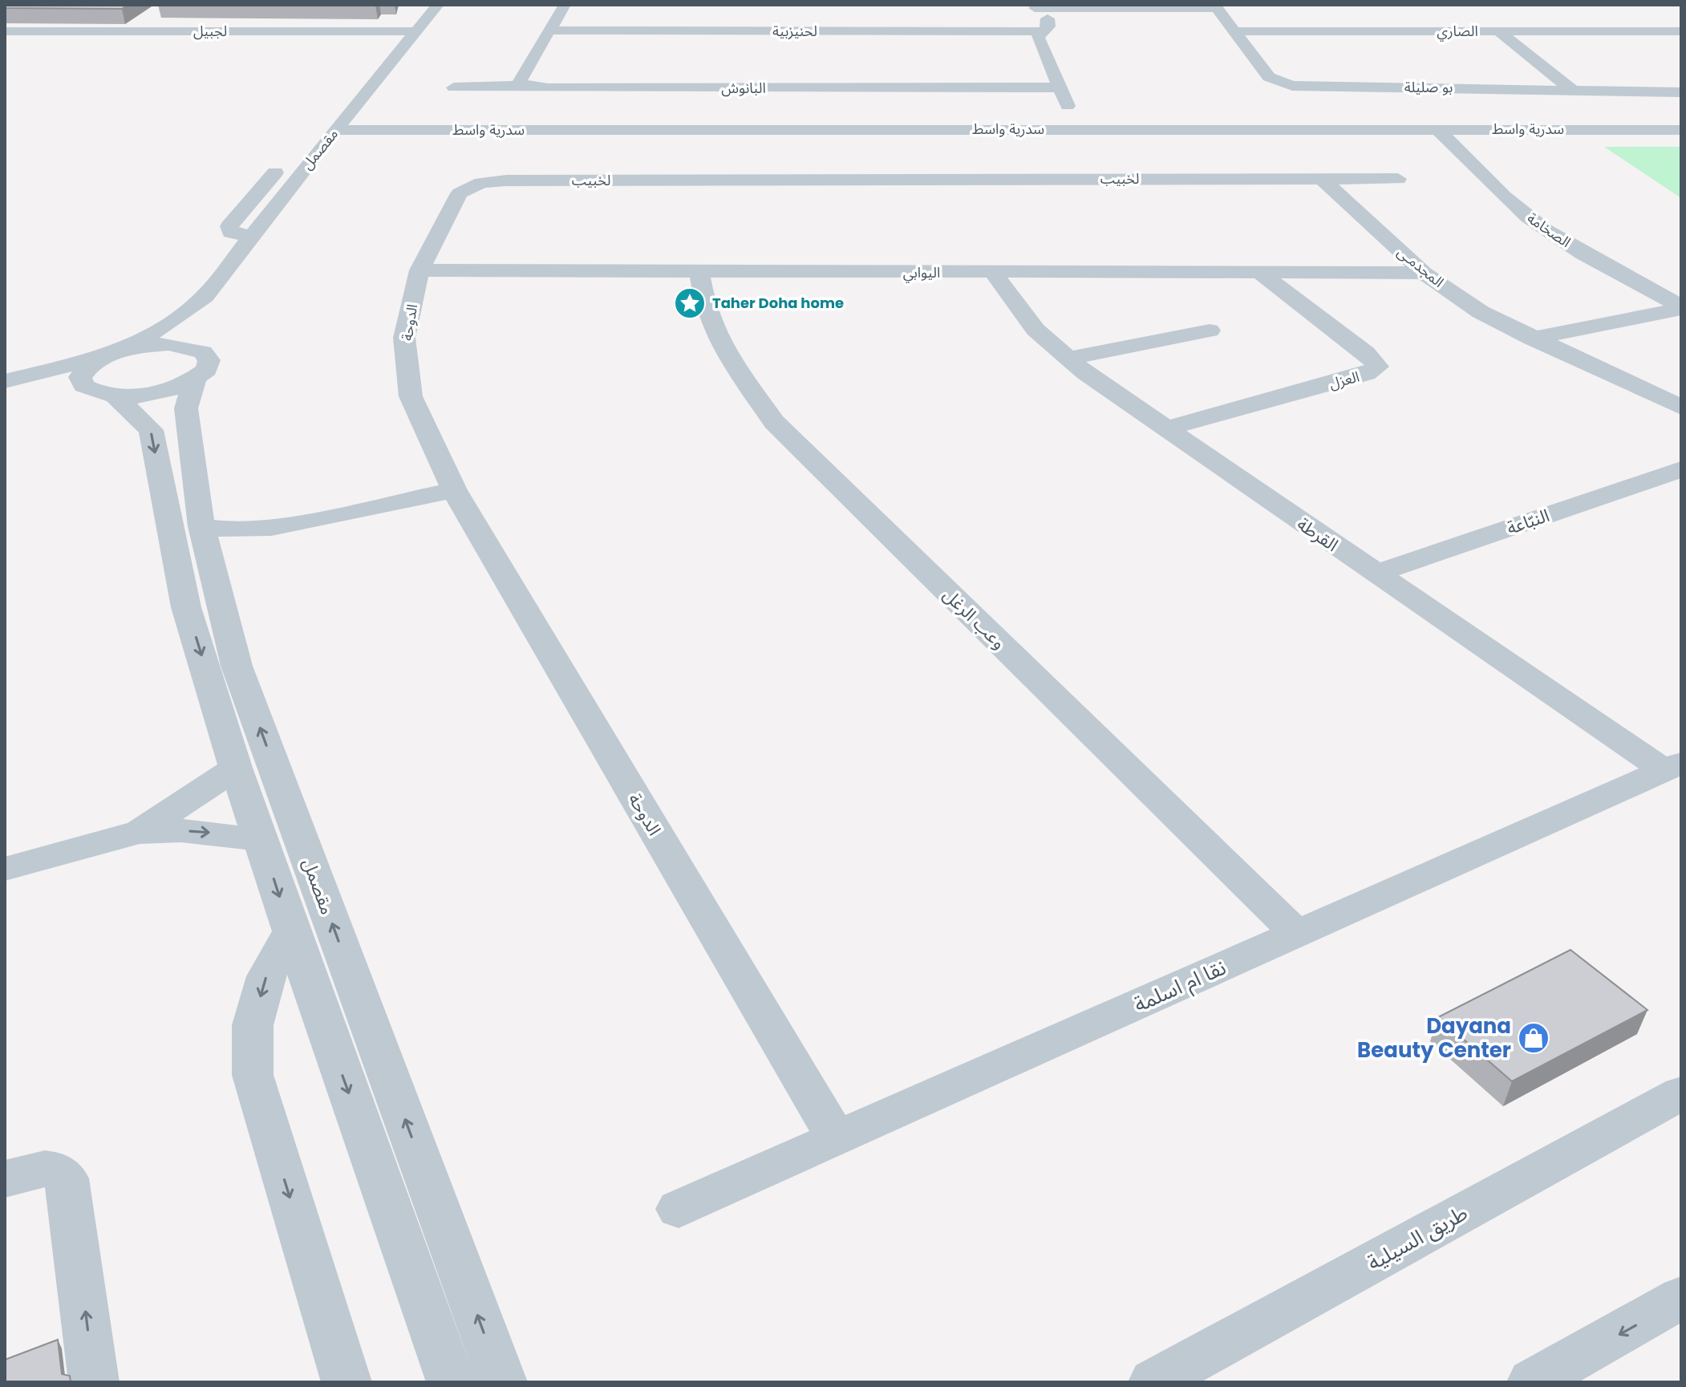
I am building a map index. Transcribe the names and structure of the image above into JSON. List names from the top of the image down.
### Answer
{
  "streets": {
    "street": [
      "لجبيل",
      "لحنيزبية",
      "الصاري",
      "بو صليلة",
      "البانوش",
      "سدرية واسط",
      "مقصمل",
      "لخبيب",
      "الصخامة",
      "المجدمـى",
      "اليوابي",
      "الدوحة",
      "العزل",
      "النبّاعة",
      "القرطة",
      "وعب الرغل",
      "نقا ام اسلمة",
      "طريق السيلية"
    ]
  },
  "crossings": [
    ["لجبيل", "مقصمل"],
    ["الصاري", "بو صليلة"],
    ["سدرية واسط", "مقصمل"],
    ["سدرية واسط", "الصخامة"],
    ["لخبيب", "المجدمـى"],
    ["لخبيب", "الدوحة"],
    ["المجدمـى", "اليوابي"],
    ["اليوابي", "الدوحة"],
    ["اليوابي", "العزل"],
    ["اليوابي", "القرطة"],
    ["اليوابي", "وعب الرغل"],
    ["الدوحة", "نقا ام اسلمة"],
    ["العزل", "القرطة"],
    ["النبّاعة", "القرطة"],
    ["القرطة", "نقا ام اسلمة"],
    ["وعب الرغل", "نقا ام اسلمة"]
  ],
  "places": {
    "place": ["Taher Doha home"],
    "shop": ["Dayana Beauty Center"]
  }
}
